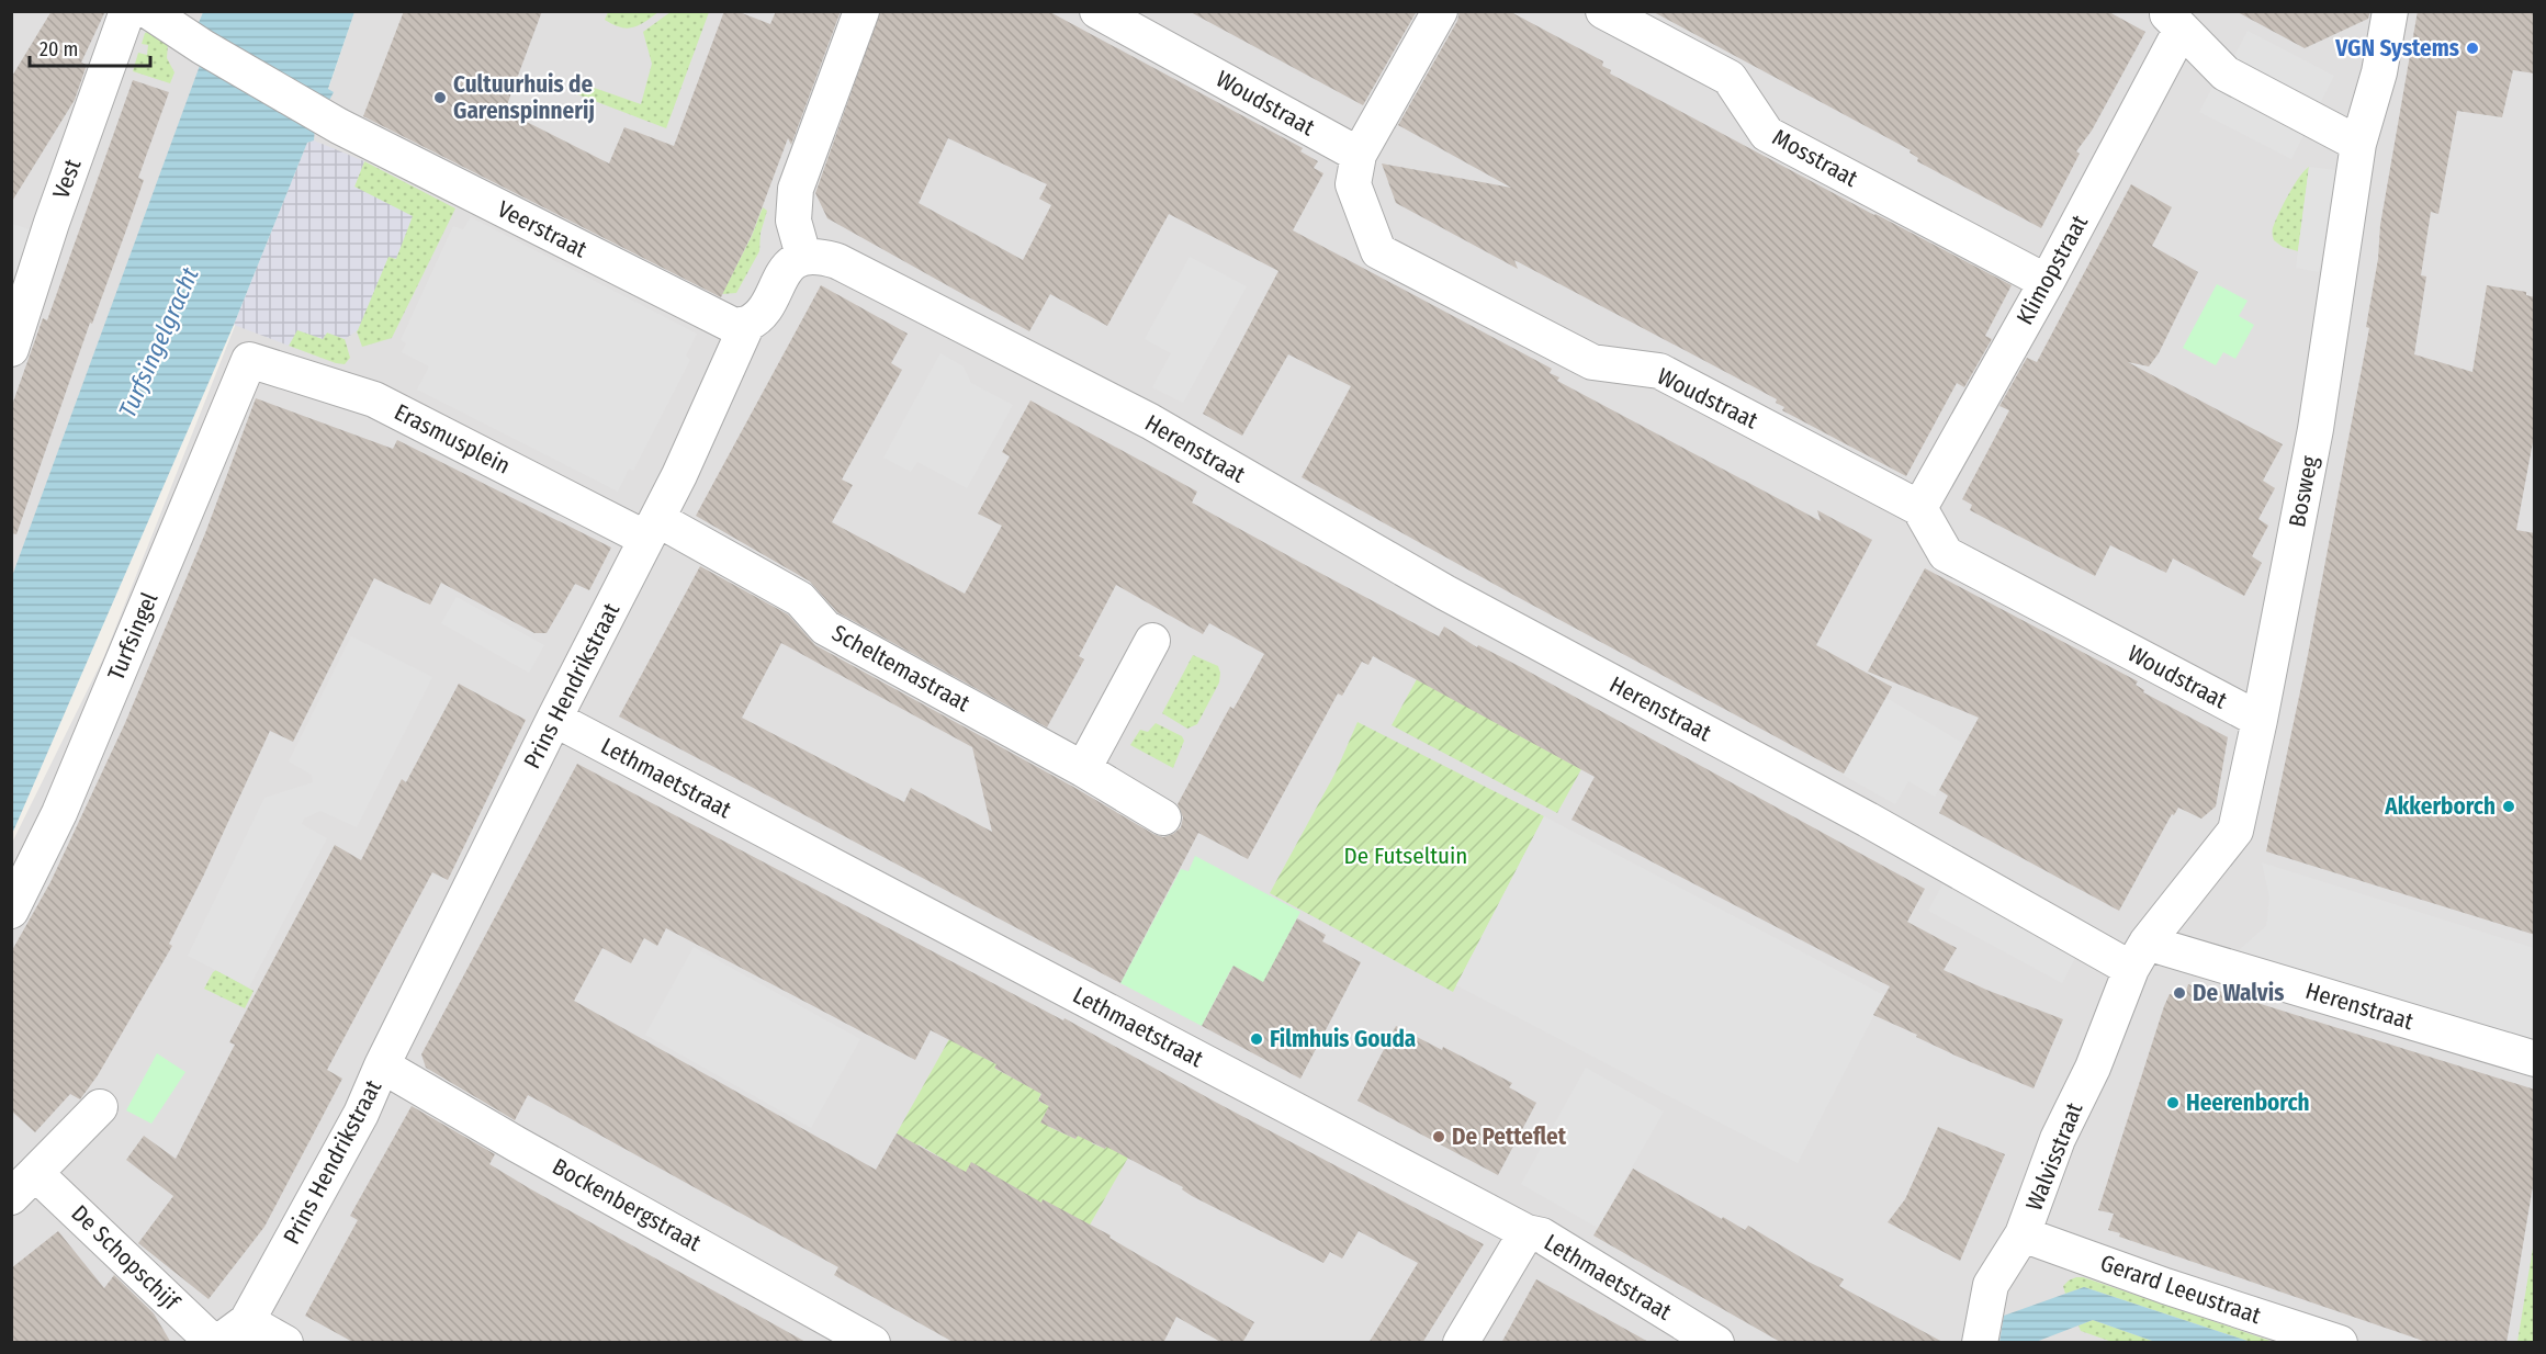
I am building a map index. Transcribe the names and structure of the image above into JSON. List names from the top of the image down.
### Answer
{
  "streets": {
    "street": [
      "Woudstraat",
      "Mosstraat",
      "Vest",
      "Veerstraat",
      "Klimopstraat",
      "Erasmusplein",
      "Herenstraat",
      "Bosweg",
      "Turfsingel",
      "Scheltemastraat",
      "Prins Hendrikstraat",
      "Lethmaetstraat",
      "Walvisstraat",
      "Bockenbergstraat",
      "De Schopschijf",
      "Gerard Leeustraat"
    ]
  },
  "crossings": [
    ["Woudstraat", "Klimopstraat"],
    ["Woudstraat", "Bosweg"],
    ["Mosstraat", "Klimopstraat"],
    ["Veerstraat", "Prins Hendrikstraat"],
    ["Erasmusplein", "Turfsingel"],
    ["Erasmusplein", "Scheltemastraat"],
    ["Erasmusplein", "Prins Hendrikstraat"],
    ["Herenstraat", "Bosweg"],
    ["Herenstraat", "Prins Hendrikstraat"],
    ["Herenstraat", "Walvisstraat"],
    ["Bosweg", "Walvisstraat"],
    ["Scheltemastraat", "Prins Hendrikstraat"],
    ["Prins Hendrikstraat", "Lethmaetstraat"],
    ["Prins Hendrikstraat", "Bockenbergstraat"],
    ["Prins Hendrikstraat", "De Schopschijf"],
    ["Walvisstraat", "Gerard Leeustraat"]
  ],
  "water": ["Turfsingelgracht"],
  "parks": ["De Futseltuin"],
  "places": [
    "VGN Systems",
    "Cultuurhuis de Garenspinnerij",
    "Akkerborch",
    "De Walvis",
    "Filmhuis Gouda",
    "Heerenborch",
    "De Petteflet"
  ],
  "scale_bar": "20 m"
}
